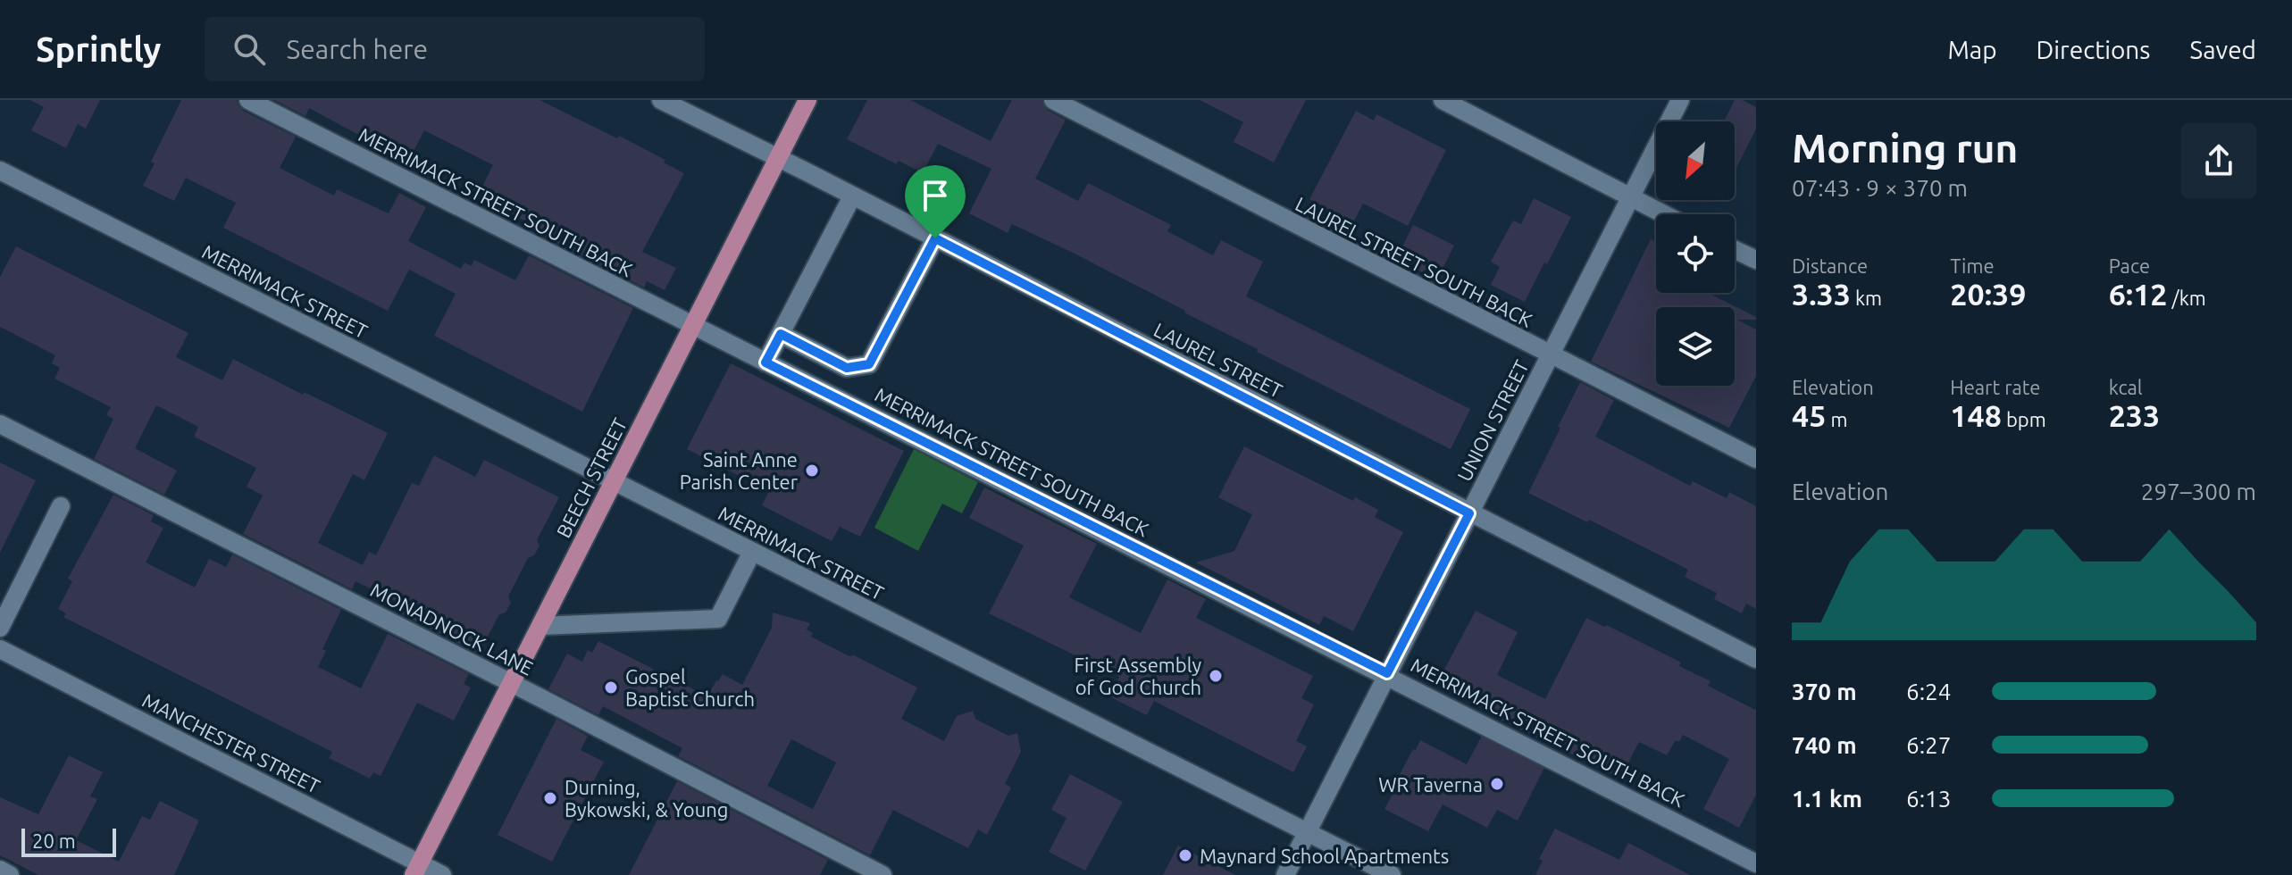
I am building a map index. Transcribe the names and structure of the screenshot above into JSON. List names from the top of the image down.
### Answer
{
  "streets": {
    "main road": ["BEECH STREET"],
    "street": [
      "MERRIMACK STREET SOUTH BACK",
      "LAUREL STREET SOUTH BACK",
      "MERRIMACK STREET",
      "LAUREL STREET",
      "UNION STREET",
      "MONADNOCK LANE",
      "MANCHESTER STREET"
    ]
  },
  "crossings": [
    ["MERRIMACK STREET SOUTH BACK", "UNION STREET"],
    ["MERRIMACK STREET SOUTH BACK", "BEECH STREET"],
    ["LAUREL STREET SOUTH BACK", "UNION STREET"],
    ["MERRIMACK STREET", "UNION STREET"],
    ["MERRIMACK STREET", "BEECH STREET"],
    ["LAUREL STREET", "UNION STREET"],
    ["LAUREL STREET", "BEECH STREET"],
    ["BEECH STREET", "MONADNOCK LANE"],
    ["BEECH STREET", "MANCHESTER STREET"]
  ],
  "places": [
    "Saint Anne Parish Center",
    "First Assembly of God Church",
    "Gospel Baptist Church",
    "WR Taverna",
    "Durning, Bykowski, & Young",
    "Maynard School Apartments"
  ],
  "scale_bar": "20 m",
  "north": "bottom left",
  "page": {
    "header": "Sprintly",
    "search": "Search here",
    "nav": ["Map", "Directions", "Saved"],
    "heading": ["Morning run", "07:43 · 9 × 370 m"],
    "stats": [
      ["Distance", "3.33 km"],
      ["Time", "20:39"],
      ["Pace", "6:12 /km"],
      ["Elevation", "45 m"],
      ["Heart rate", "148 bpm"],
      ["kcal", "233"]
    ],
    "chart": ["Elevation", "297–300 m"],
    "list": [
      {
        "name": "370 m",
        "note": "6:24"
      },
      {
        "name": "740 m",
        "note": "6:27"
      },
      {
        "name": "1.1 km",
        "note": "6:13"
      }
    ],
    "scale": "20 m"
  }
}
